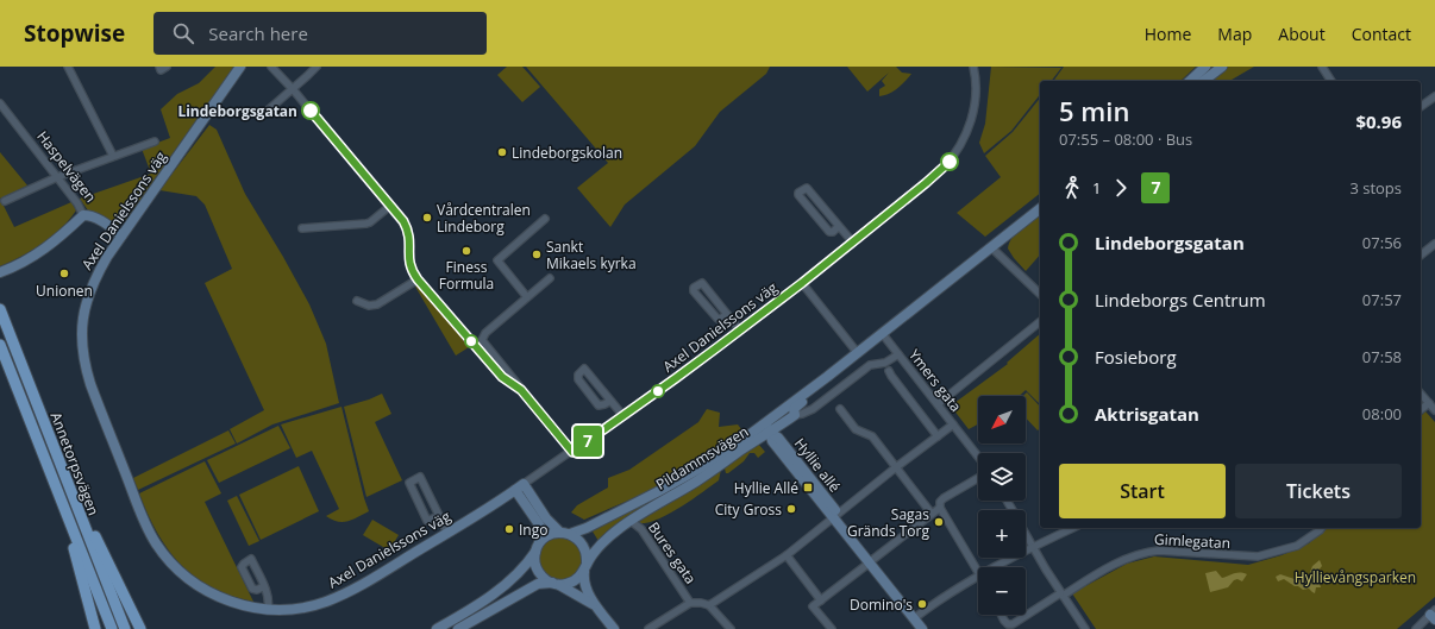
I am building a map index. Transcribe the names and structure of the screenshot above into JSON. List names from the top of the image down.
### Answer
{
  "streets": {
    "main road": ["Annetorpsvägen"],
    "street": [
      "Haspelvägen",
      "Axel Danielssons väg",
      "Ymers gata",
      "Pildammsvägen",
      "Hyllie allé",
      "Gimlegatan",
      "Bures gata"
    ]
  },
  "crossings": [
    ["Haspelvägen", "Axel Danielssons väg"],
    ["Ymers gata", "Pildammsvägen"],
    ["Pildammsvägen", "Hyllie allé"],
    ["Pildammsvägen", "Bures gata"]
  ],
  "parks": ["Hyllievångsparken"],
  "places": {
    "other": [
      "Lindeborgsgatan",
      "Lindeborgskolan",
      "Vårdcentralen Lindeborg",
      "Finess Formula",
      "Sankt Mikaels kyrka",
      "Unionen",
      "City Gross",
      "Sagas Gränds Torg",
      "Ingo",
      "Domino's"
    ],
    "transit": ["Hyllie Allé"]
  },
  "lines": ["bus line 7"],
  "north": "bottom left",
  "page": {
    "header": "Stopwise",
    "search": "Search here",
    "nav": [
      "Home",
      "Map",
      "About",
      "Contact"
    ],
    "on_map": "7",
    "heading": ["5 min", "07:55 – 08:00 · Bus", "$0.96"],
    "legs": ["1", "7", "3 stops"],
    "list": [
      {
        "name": "Lindeborgsgatan",
        "value": "07:56"
      },
      {
        "name": "Lindeborgs Centrum",
        "value": "07:57"
      },
      {
        "name": "Fosieborg",
        "value": "07:58"
      },
      {
        "name": "Aktrisgatan",
        "value": "08:00"
      }
    ],
    "map_buttons": ["+", "−"],
    "buttons": ["Start", "Tickets"]
  }
}
